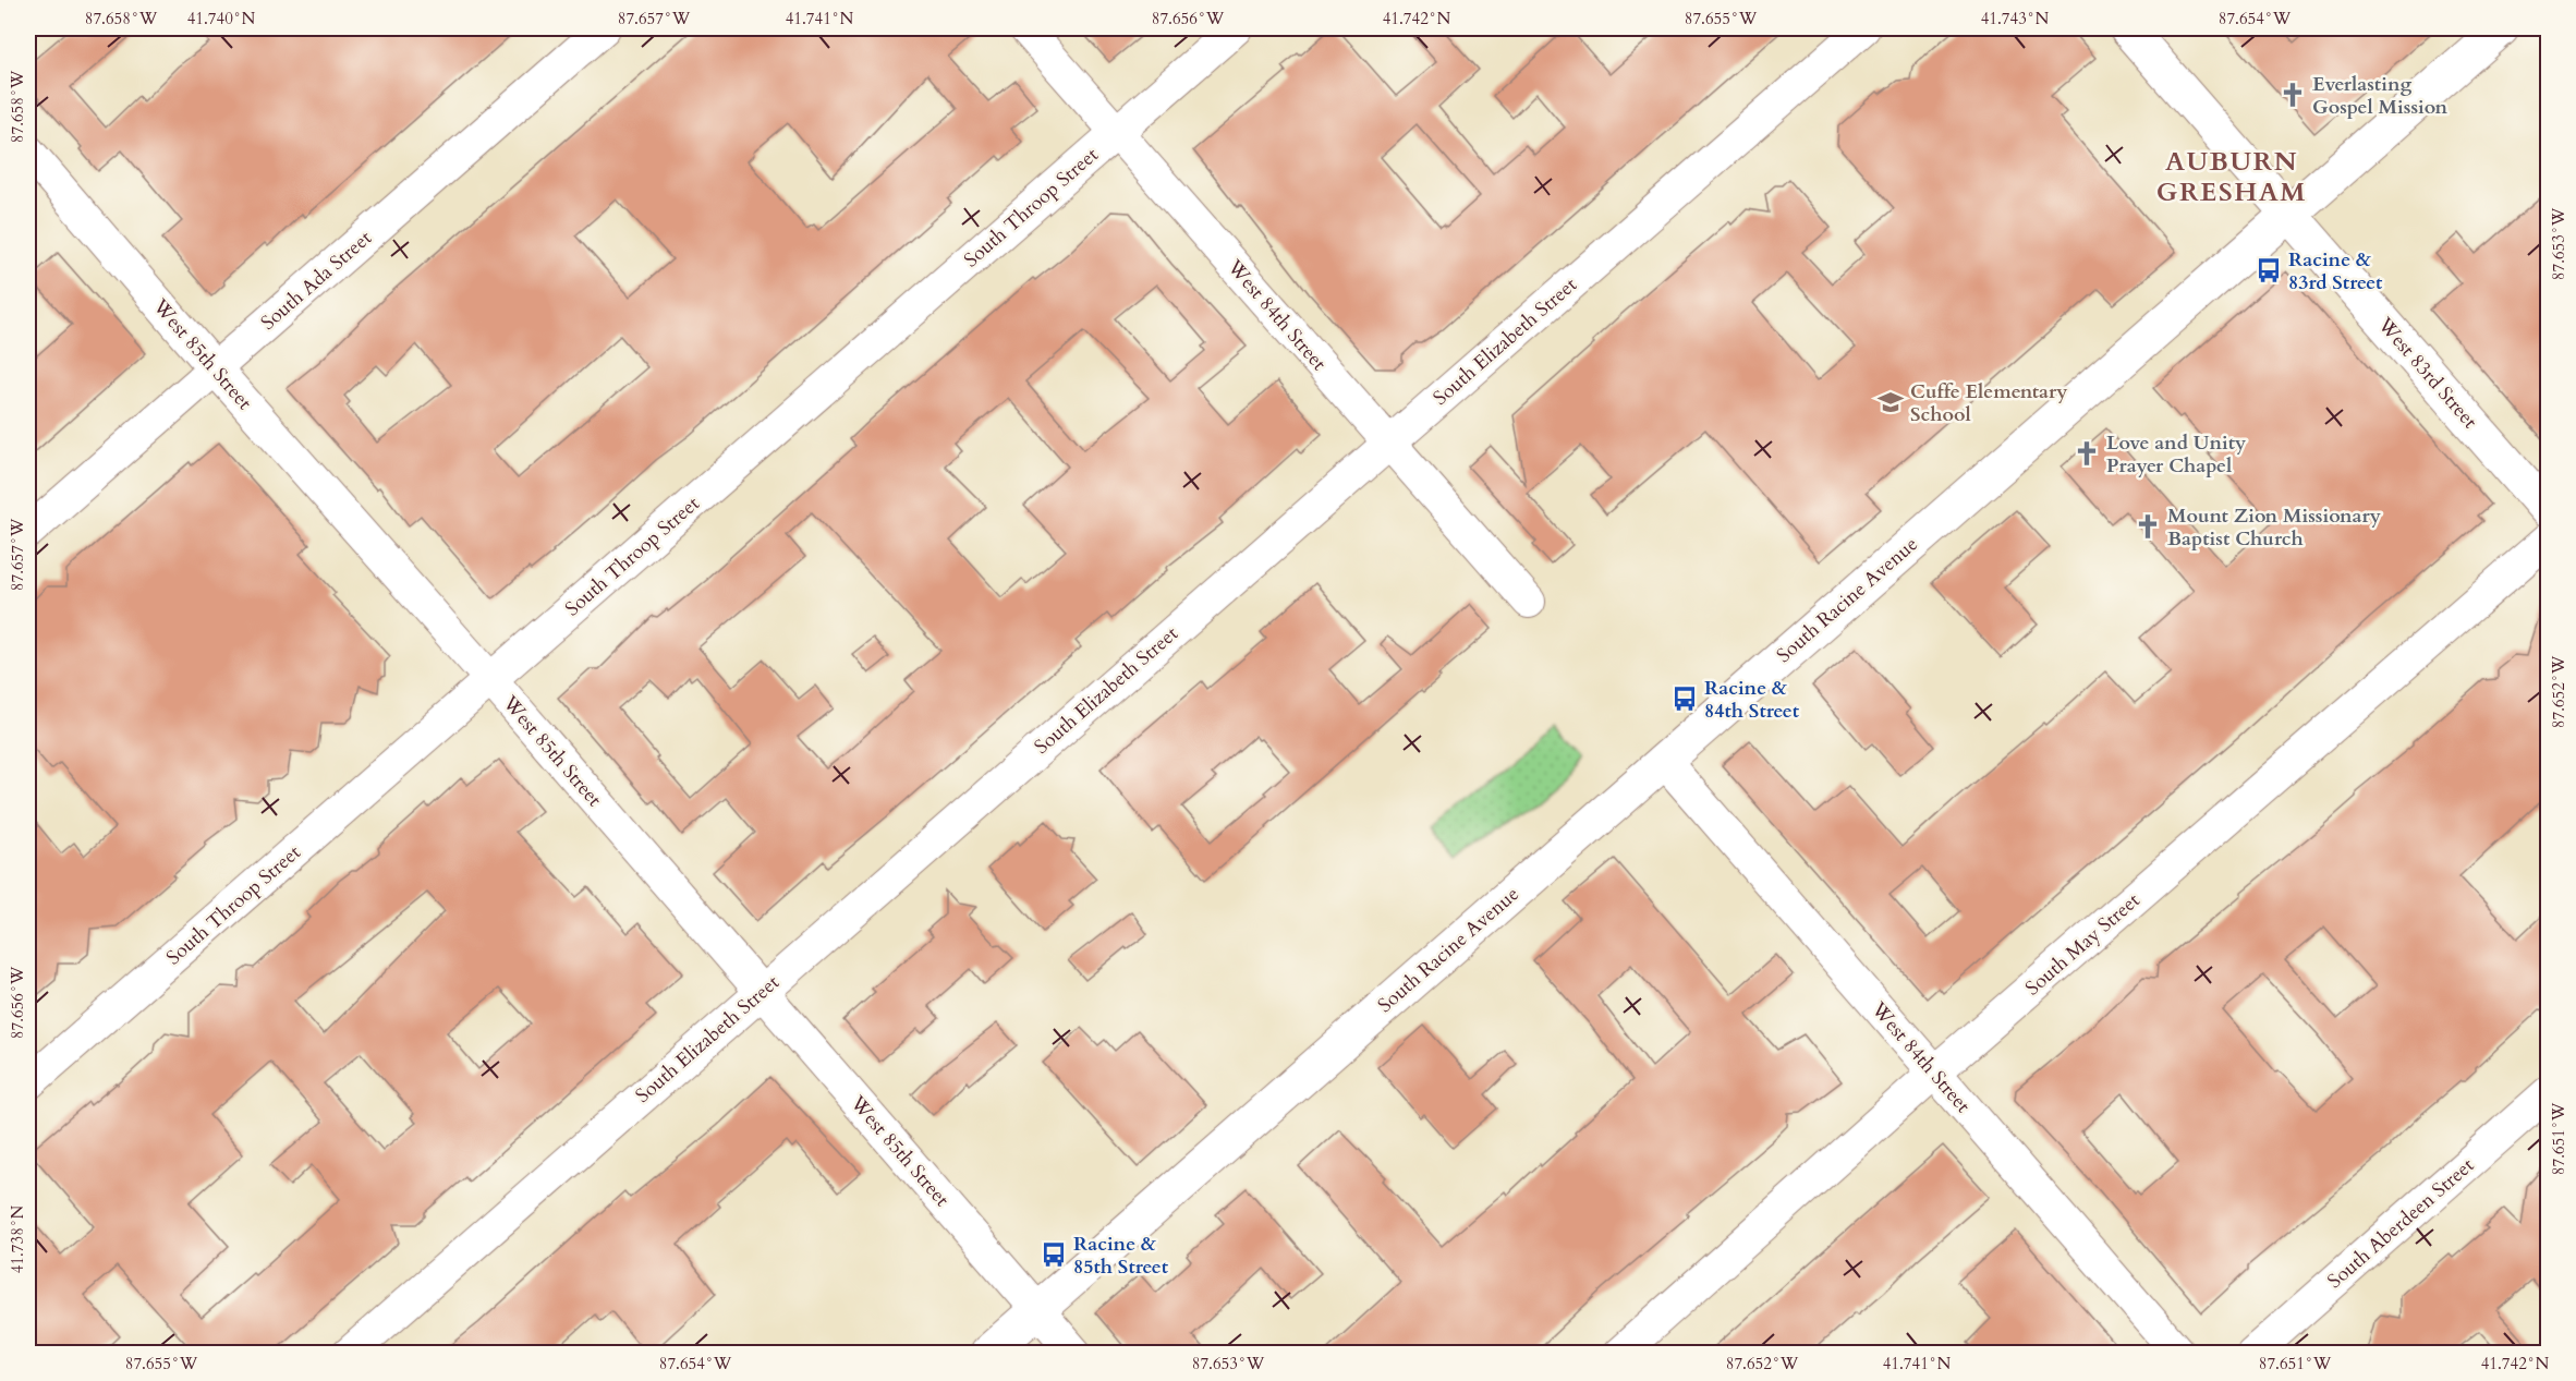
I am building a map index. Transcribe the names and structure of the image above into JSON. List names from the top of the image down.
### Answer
{
  "streets": {
    "street": [
      "South Throop Street",
      "South Ada Street",
      "West 84th Street",
      "South Elizabeth Street",
      "West 85th Street",
      "West 83rd Street",
      "South Racine Avenue",
      "South May Street",
      "South Aberdeen Street"
    ]
  },
  "crossings": [
    ["South Throop Street", "West 84th Street"],
    ["South Throop Street", "West 85th Street"],
    ["South Ada Street", "West 85th Street"],
    ["West 84th Street", "South Elizabeth Street"],
    ["West 84th Street", "South Racine Avenue"],
    ["West 84th Street", "South May Street"],
    ["South Elizabeth Street", "West 85th Street"],
    ["West 85th Street", "South Racine Avenue"],
    ["West 83rd Street", "South Racine Avenue"]
  ],
  "districts": ["AUBURN GRESHAM"],
  "places": {
    "church": ["Everlasting Gospel Mission", "Love and Unity Prayer Chapel", "Mount Zion Missionary Baptist Church"],
    "bus stop": ["Racine & 83rd Street", "Racine & 84th Street", "Racine & 85th Street"],
    "school or university": ["Cuffe Elementary School"]
  },
  "coordinates": [
    "87.658°W",
    "41.740°N",
    "87.657°W",
    "41.741°N",
    "87.656°W",
    "41.742°N",
    "87.655°W",
    "41.743°N",
    "87.654°W",
    "87.653°W",
    "87.652°W",
    "87.651°W",
    "41.738°N"
  ]
}
